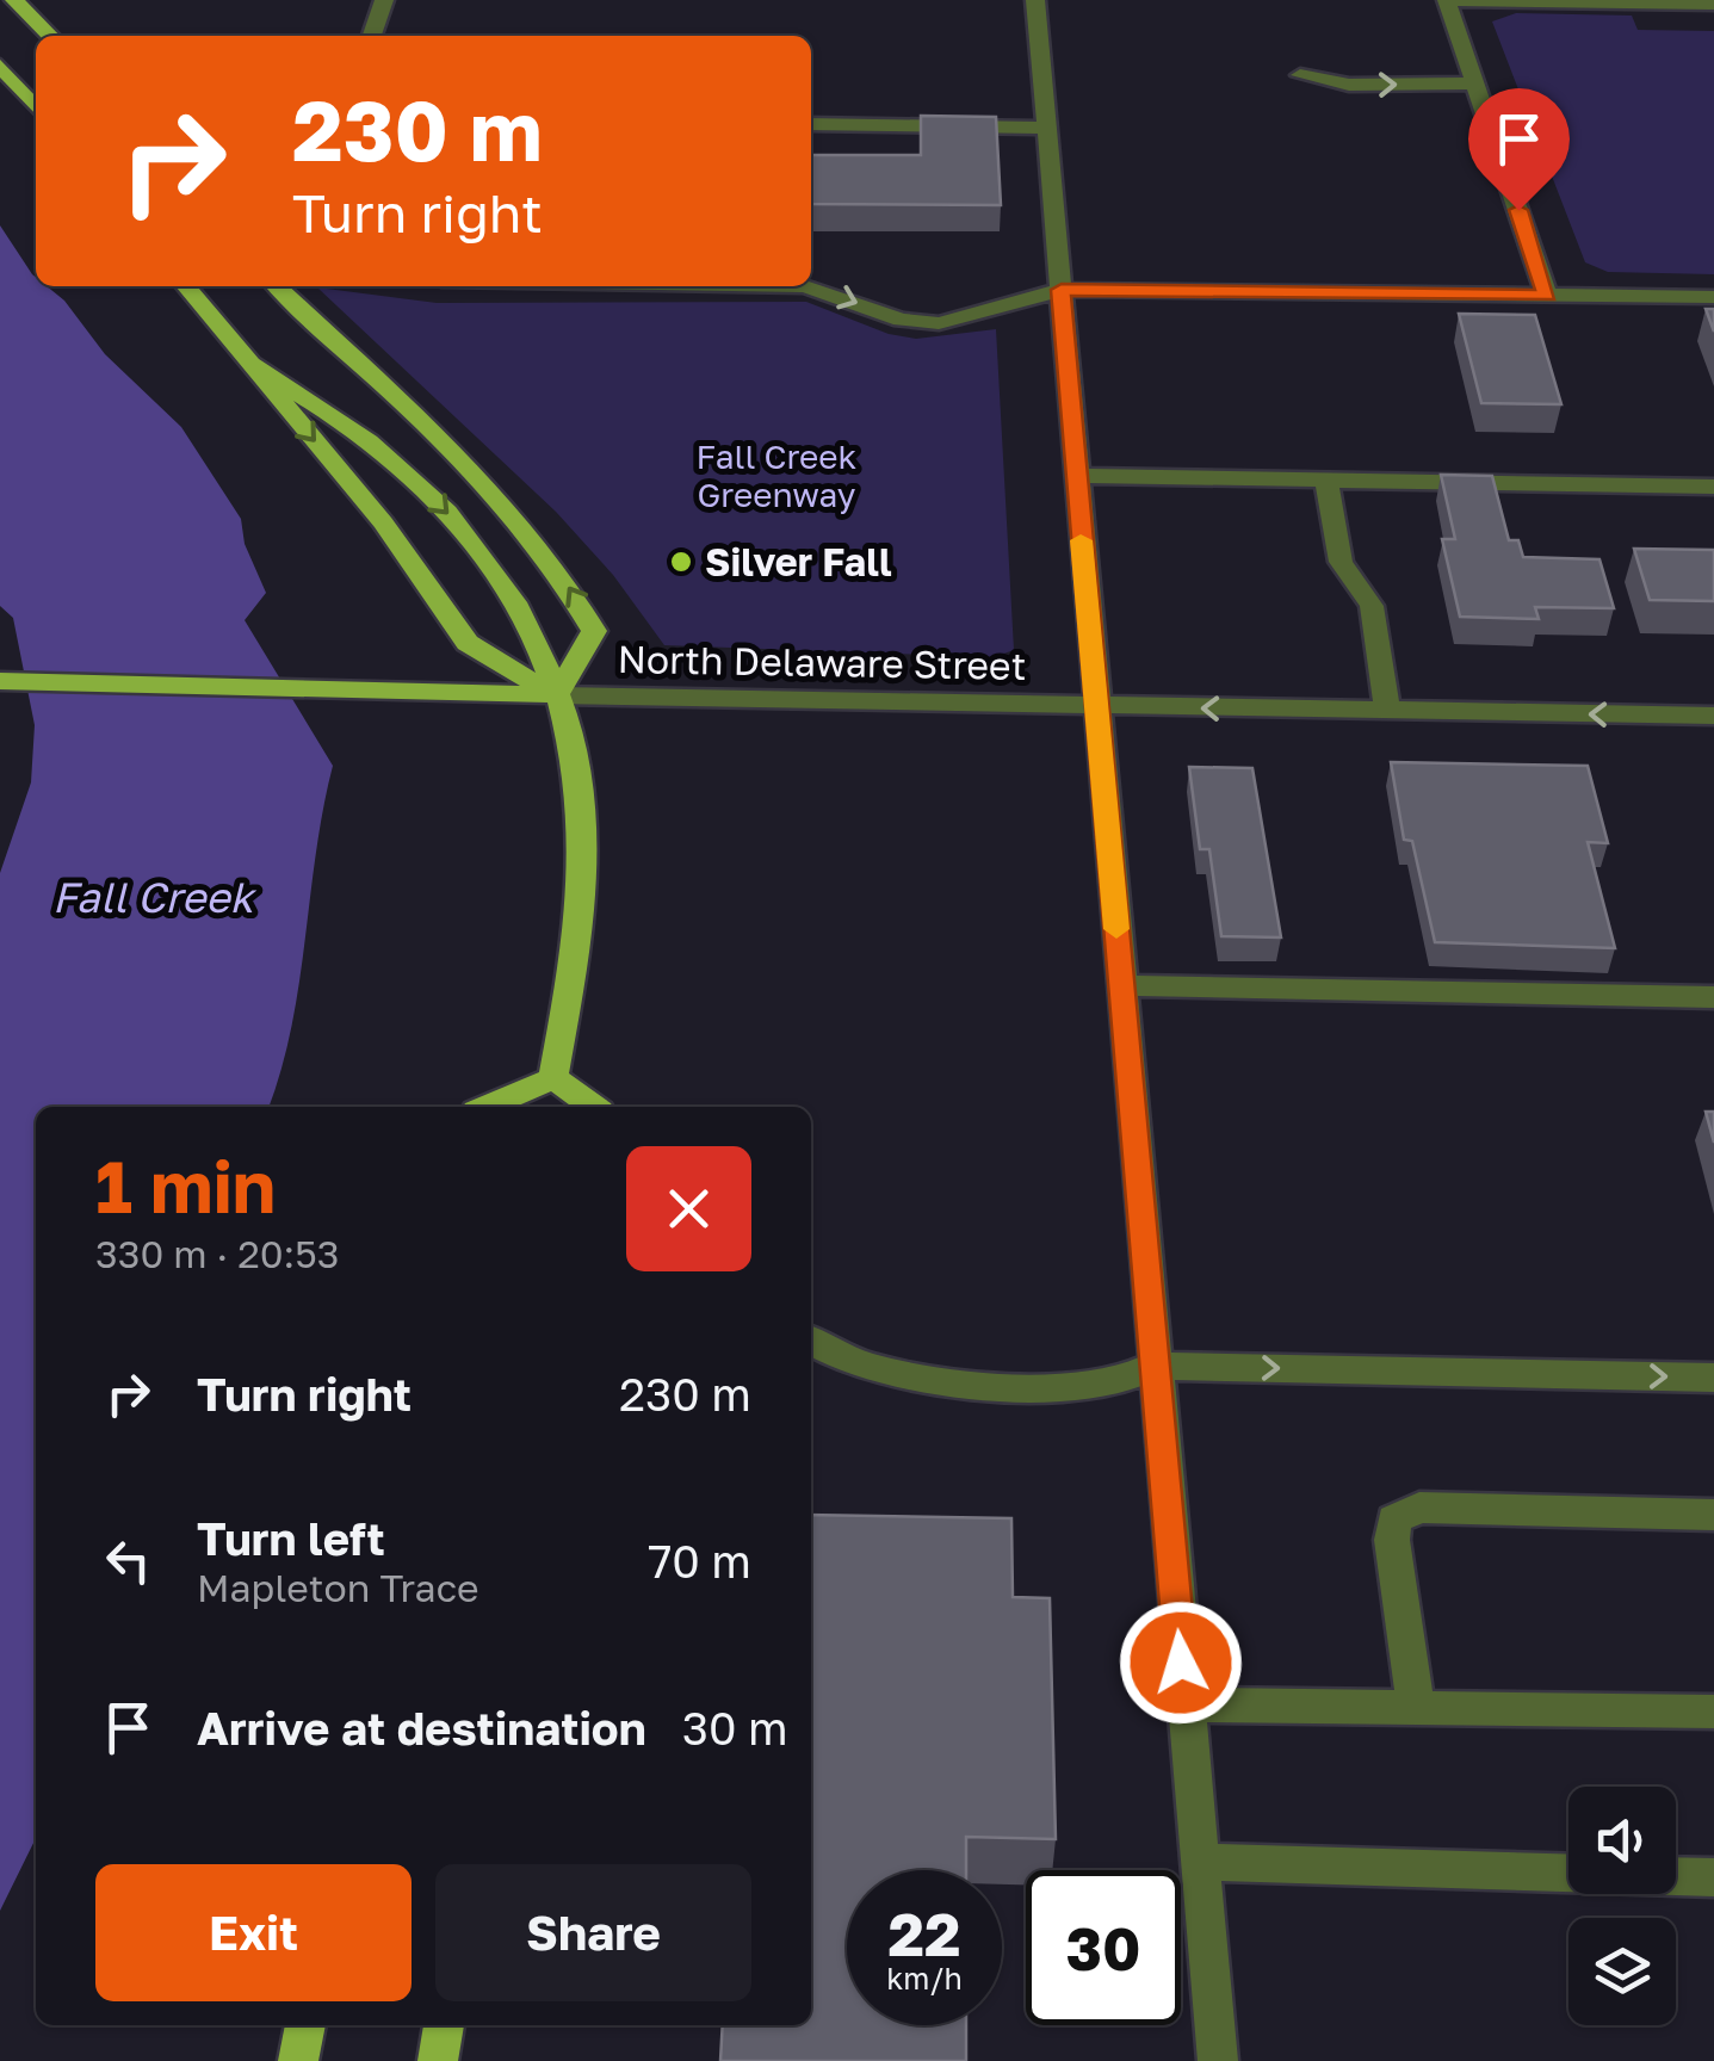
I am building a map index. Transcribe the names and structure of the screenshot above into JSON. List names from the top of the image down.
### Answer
{
  "streets": {
    "main road": ["North Delaware Street"]
  },
  "one_way": ["North Delaware Street"],
  "water": ["Fall Creek"],
  "parks": ["Fall Creek Greenway"],
  "places": ["Silver Fall"],
  "page": {
    "turn": ["230 m", "Turn right"],
    "heading": ["1 min", "330 m · 20:53"],
    "list": [
      {
        "name": "Turn right",
        "value": "230 m"
      },
      {
        "name": "Turn left",
        "note": "Mapleton Trace",
        "value": "70 m"
      },
      {
        "name": "Arrive at destination",
        "value": "30 m"
      }
    ],
    "buttons": ["Exit", "Share"],
    "speed": "22 km/h",
    "limit": "30"
  }
}
